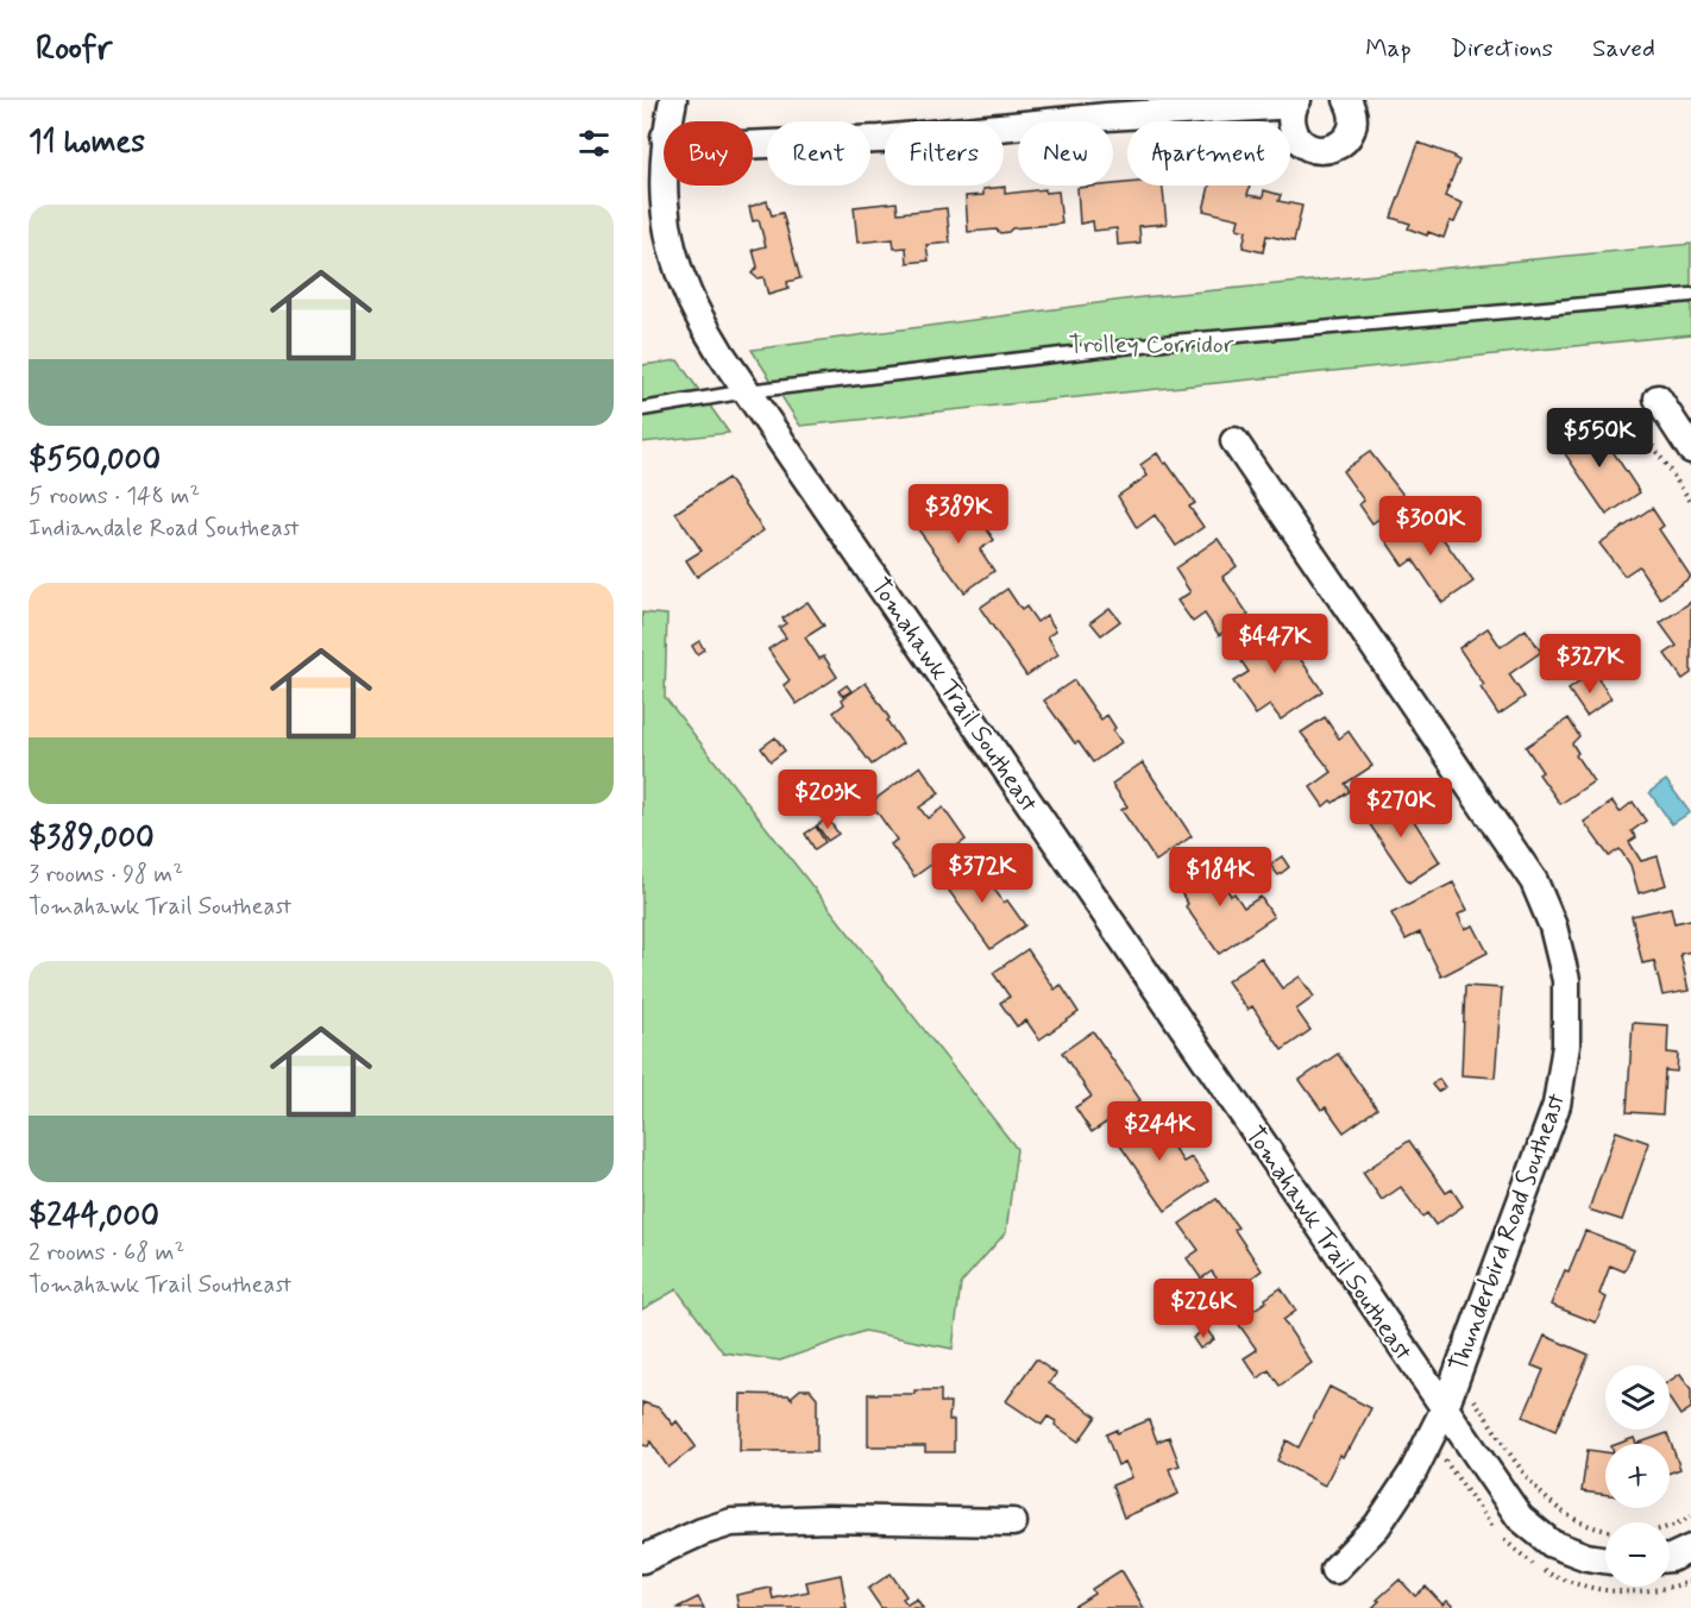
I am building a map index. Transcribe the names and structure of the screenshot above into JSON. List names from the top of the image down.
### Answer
{
  "streets": {
    "street": ["Tomahawk Trail Southeast", "Thunderbird Road Southeast"]
  },
  "crossings": [
    ["Tomahawk Trail Southeast", "Thunderbird Road Southeast"]
  ],
  "parks": ["Trolley Corridor"],
  "page": {
    "header": "Roofr",
    "nav": ["Map", "Directions", "Saved"],
    "heading": "11 homes",
    "chip": [
      "Buy",
      "Rent",
      "Filters",
      "New",
      "Apartment"
    ],
    "list": [
      {
        "name": "$550,000",
        "note": "5 rooms · 148 m² · Indiandale Road Southeast"
      },
      {
        "name": "$389,000",
        "note": "3 rooms · 98 m² · Tomahawk Trail Southeast"
      },
      {
        "name": "$244,000",
        "note": "2 rooms · 68 m² · Tomahawk Trail Southeast"
      }
    ],
    "price": [
      "$550K",
      "$389K",
      "$300K",
      "$447K",
      "$327K",
      "$203K",
      "$270K",
      "$372K",
      "$184K",
      "$244K",
      "$226K"
    ],
    "map_buttons": ["+", "−"]
  }
}
